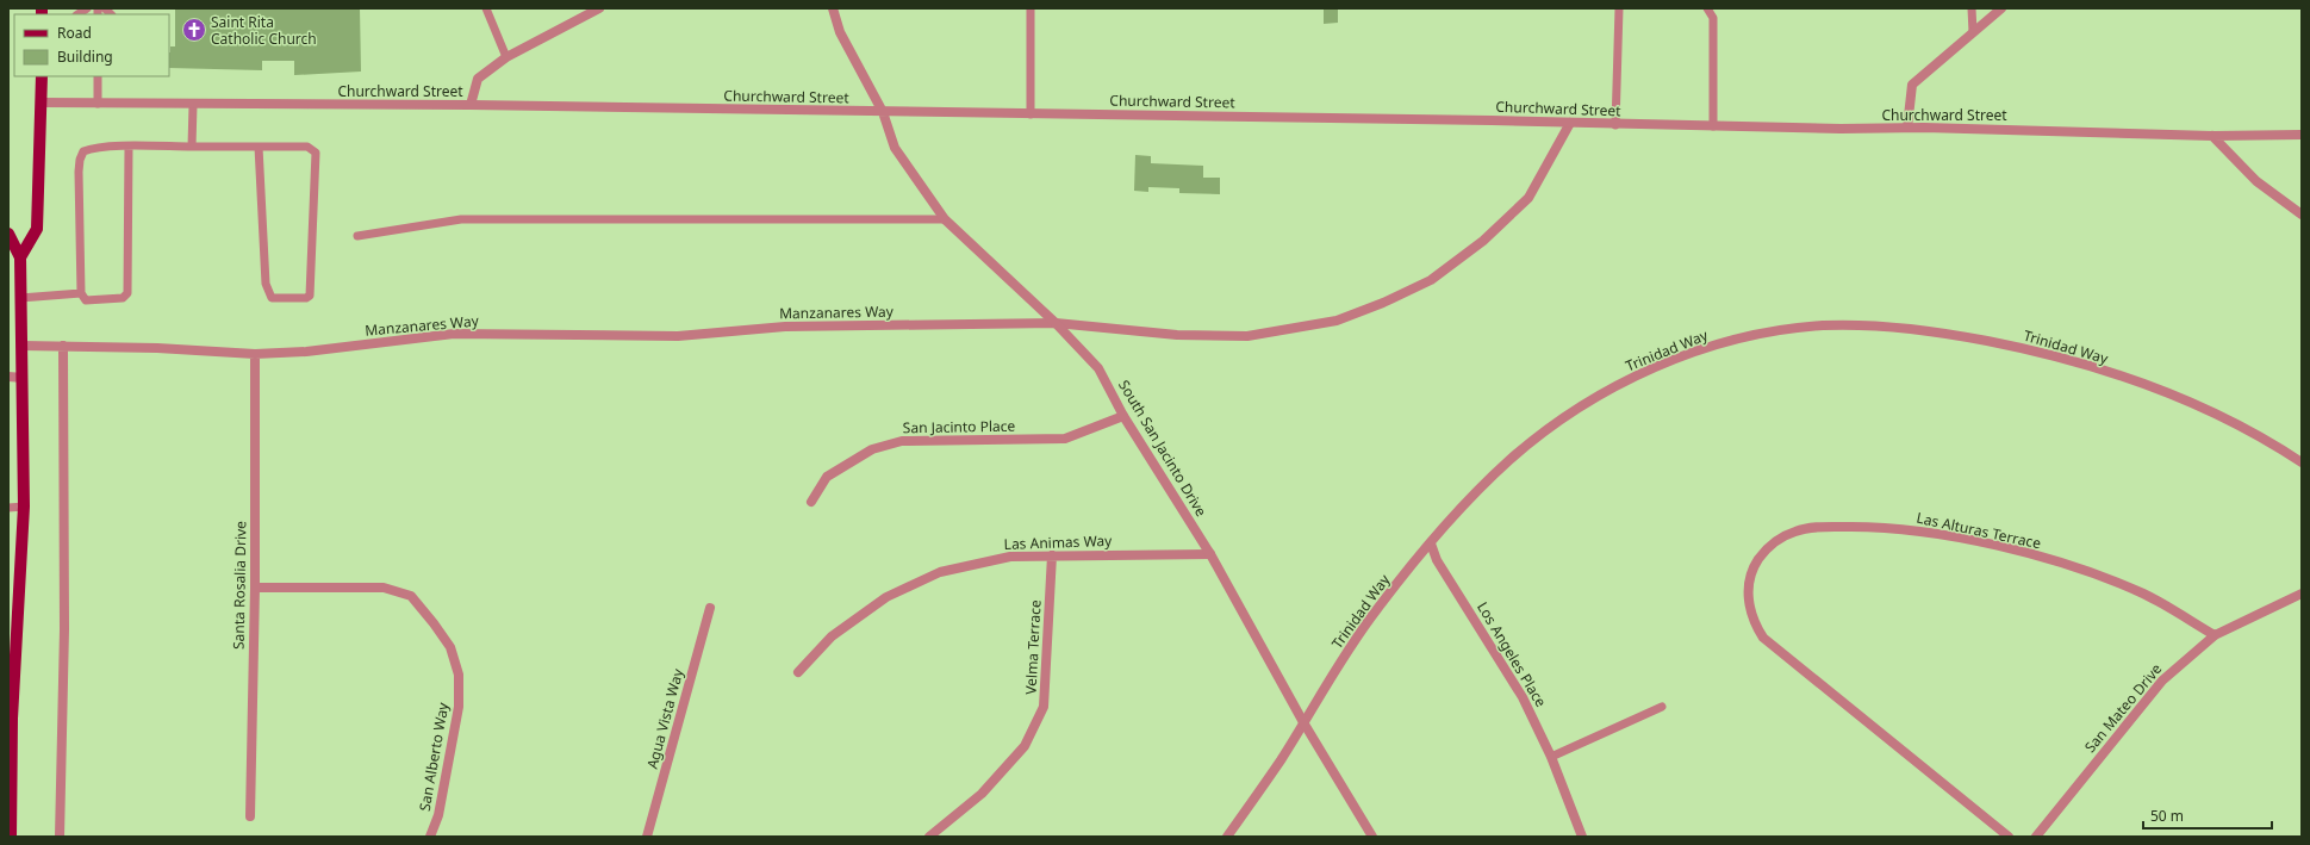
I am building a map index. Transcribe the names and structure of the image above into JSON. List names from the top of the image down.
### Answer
{
  "streets": {
    "street": [
      "Churchward Street",
      "Manzanares Way",
      "Trinidad Way",
      "San Jacinto Place",
      "South San Jacinto Drive",
      "Las Alturas Terrace",
      "Las Animas Way",
      "Santa Rosalia Drive",
      "Velma Terrace",
      "Los Angeles Place",
      "San Mateo Drive",
      "Agua Vista Way",
      "San Alberto Way"
    ]
  },
  "crossings": [
    ["Churchward Street", "Manzanares Way"],
    ["Churchward Street", "South San Jacinto Drive"],
    ["Manzanares Way", "South San Jacinto Drive"],
    ["Manzanares Way", "Santa Rosalia Drive"],
    ["Trinidad Way", "South San Jacinto Drive"],
    ["Trinidad Way", "Los Angeles Place"],
    ["San Jacinto Place", "South San Jacinto Drive"],
    ["South San Jacinto Drive", "Las Animas Way"],
    ["Las Alturas Terrace", "San Mateo Drive"],
    ["Las Animas Way", "Velma Terrace"],
    ["Santa Rosalia Drive", "San Alberto Way"]
  ],
  "places": {
    "church": ["Saint Rita Catholic Church"]
  },
  "legend": ["Road", "Building"],
  "scale_bar": "50 m"
}
